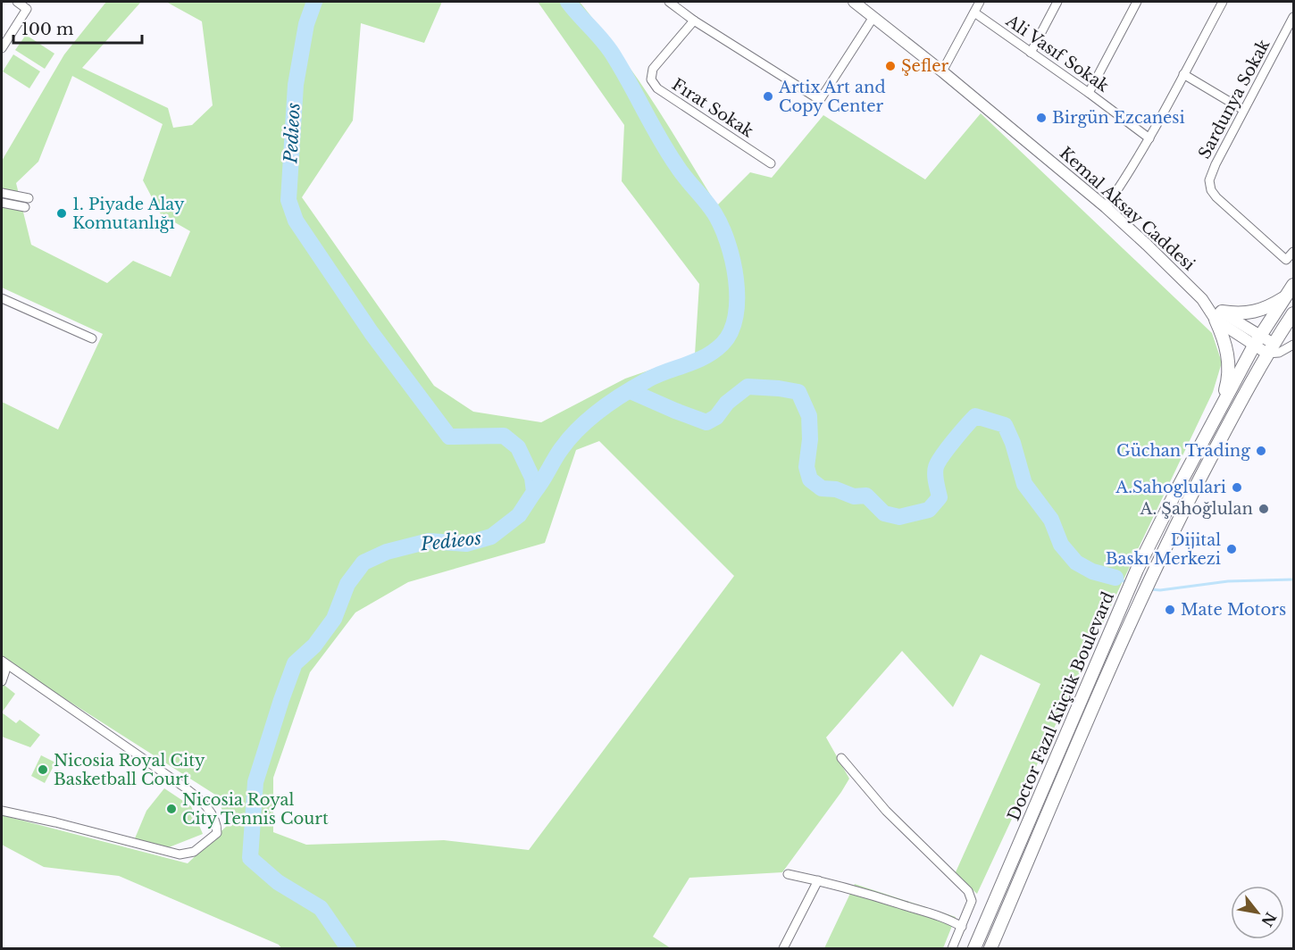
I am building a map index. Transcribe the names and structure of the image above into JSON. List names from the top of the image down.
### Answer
{
  "streets": {
    "highway": ["Doctor Fazıl Küçük Boulevard"],
    "main road": ["Kemal Aksay Caddesi"],
    "street": ["Ali Vasıf Sokak", "Sardunya Sokak", "Fırat Sokak"]
  },
  "crossings": [
    ["Kemal Aksay Caddesi", "Doctor Fazıl Küçük Boulevard"]
  ],
  "water": ["Pedieos"],
  "places": [
    "Şefler",
    "Artix Art and Copy Center",
    "Birgün Ezcanesi",
    "1. Piyade Alay Komutanlığı",
    "Güchan Trading",
    "A.Sahoglulari",
    "A. Şahoğlulan",
    "Dijital Baskı Merkezi",
    "Mate Motors",
    "Nicosia Royal City Basketball Court",
    "Nicosia Royal City Tennis Court"
  ],
  "scale_bar": "100 m",
  "north": "bottom right"
}
